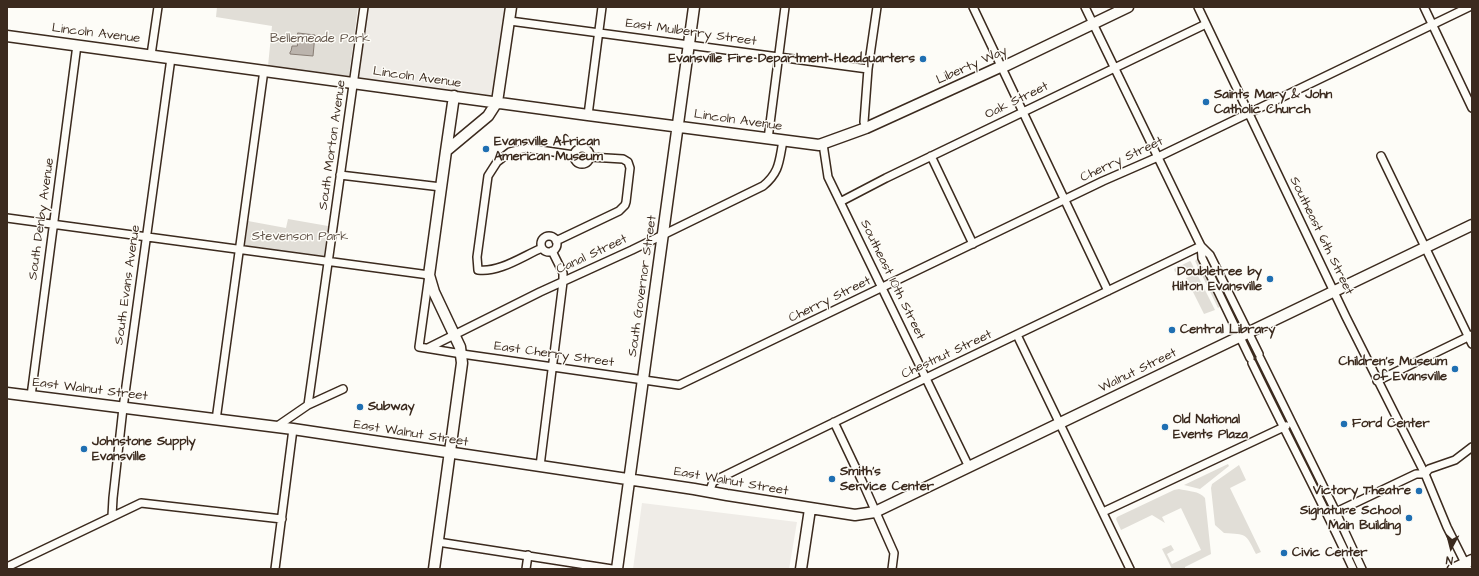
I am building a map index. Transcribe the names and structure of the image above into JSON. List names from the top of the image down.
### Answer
{
  "streets": {
    "street": [
      "East Mulberry Street",
      "Lincoln Avenue",
      "Liberty Way",
      "Oak Street",
      "South Morton Avenue",
      "Cherry Street",
      "South Denby Avenue",
      "Southeast 6th Street",
      "Canal Street",
      "Southeast 10th Street",
      "South Evans Avenue",
      "South Governor Street",
      "East Cherry Street",
      "Chestnut Street",
      "Walnut Street",
      "East Walnut Street"
    ]
  },
  "crossings": [
    ["East Mulberry Street", "South Governor Street"],
    ["Lincoln Avenue", "Liberty Way"],
    ["Lincoln Avenue", "South Morton Avenue"],
    ["Lincoln Avenue", "South Denby Avenue"],
    ["Lincoln Avenue", "Canal Street"],
    ["Lincoln Avenue", "Southeast 10th Street"],
    ["Lincoln Avenue", "South Evans Avenue"],
    ["Lincoln Avenue", "South Governor Street"],
    ["Liberty Way", "Southeast 10th Street"],
    ["Oak Street", "Southeast 6th Street"],
    ["Oak Street", "Southeast 10th Street"],
    ["Cherry Street", "Southeast 6th Street"],
    ["Cherry Street", "Southeast 10th Street"],
    ["Cherry Street", "East Cherry Street"],
    ["South Denby Avenue", "East Walnut Street"],
    ["Southeast 6th Street", "Walnut Street"],
    ["Canal Street", "South Governor Street"],
    ["Canal Street", "East Cherry Street"],
    ["Southeast 10th Street", "Chestnut Street"],
    ["Southeast 10th Street", "Walnut Street"],
    ["South Evans Avenue", "East Walnut Street"],
    ["South Governor Street", "East Cherry Street"],
    ["South Governor Street", "East Walnut Street"],
    ["Chestnut Street", "East Walnut Street"],
    ["Walnut Street", "East Walnut Street"]
  ],
  "parks": ["Bellemeade Park", "Stevenson Park"],
  "places": [
    "Evansville Fire Department Headquarters",
    "Saints Mary & John Catholic Church",
    "Evansville African American Museum",
    "Doubletree by Hilton Evansville",
    "Central Library",
    "Children's Museum of Evansville",
    "Subway",
    "Ford Center",
    "Old National Events Plaza",
    "Johnstone Supply Evansville",
    "Smith's Service Center",
    "Victory Theatre",
    "Signature School Main Building",
    "Civic Center"
  ],
  "north": "bottom"
}
